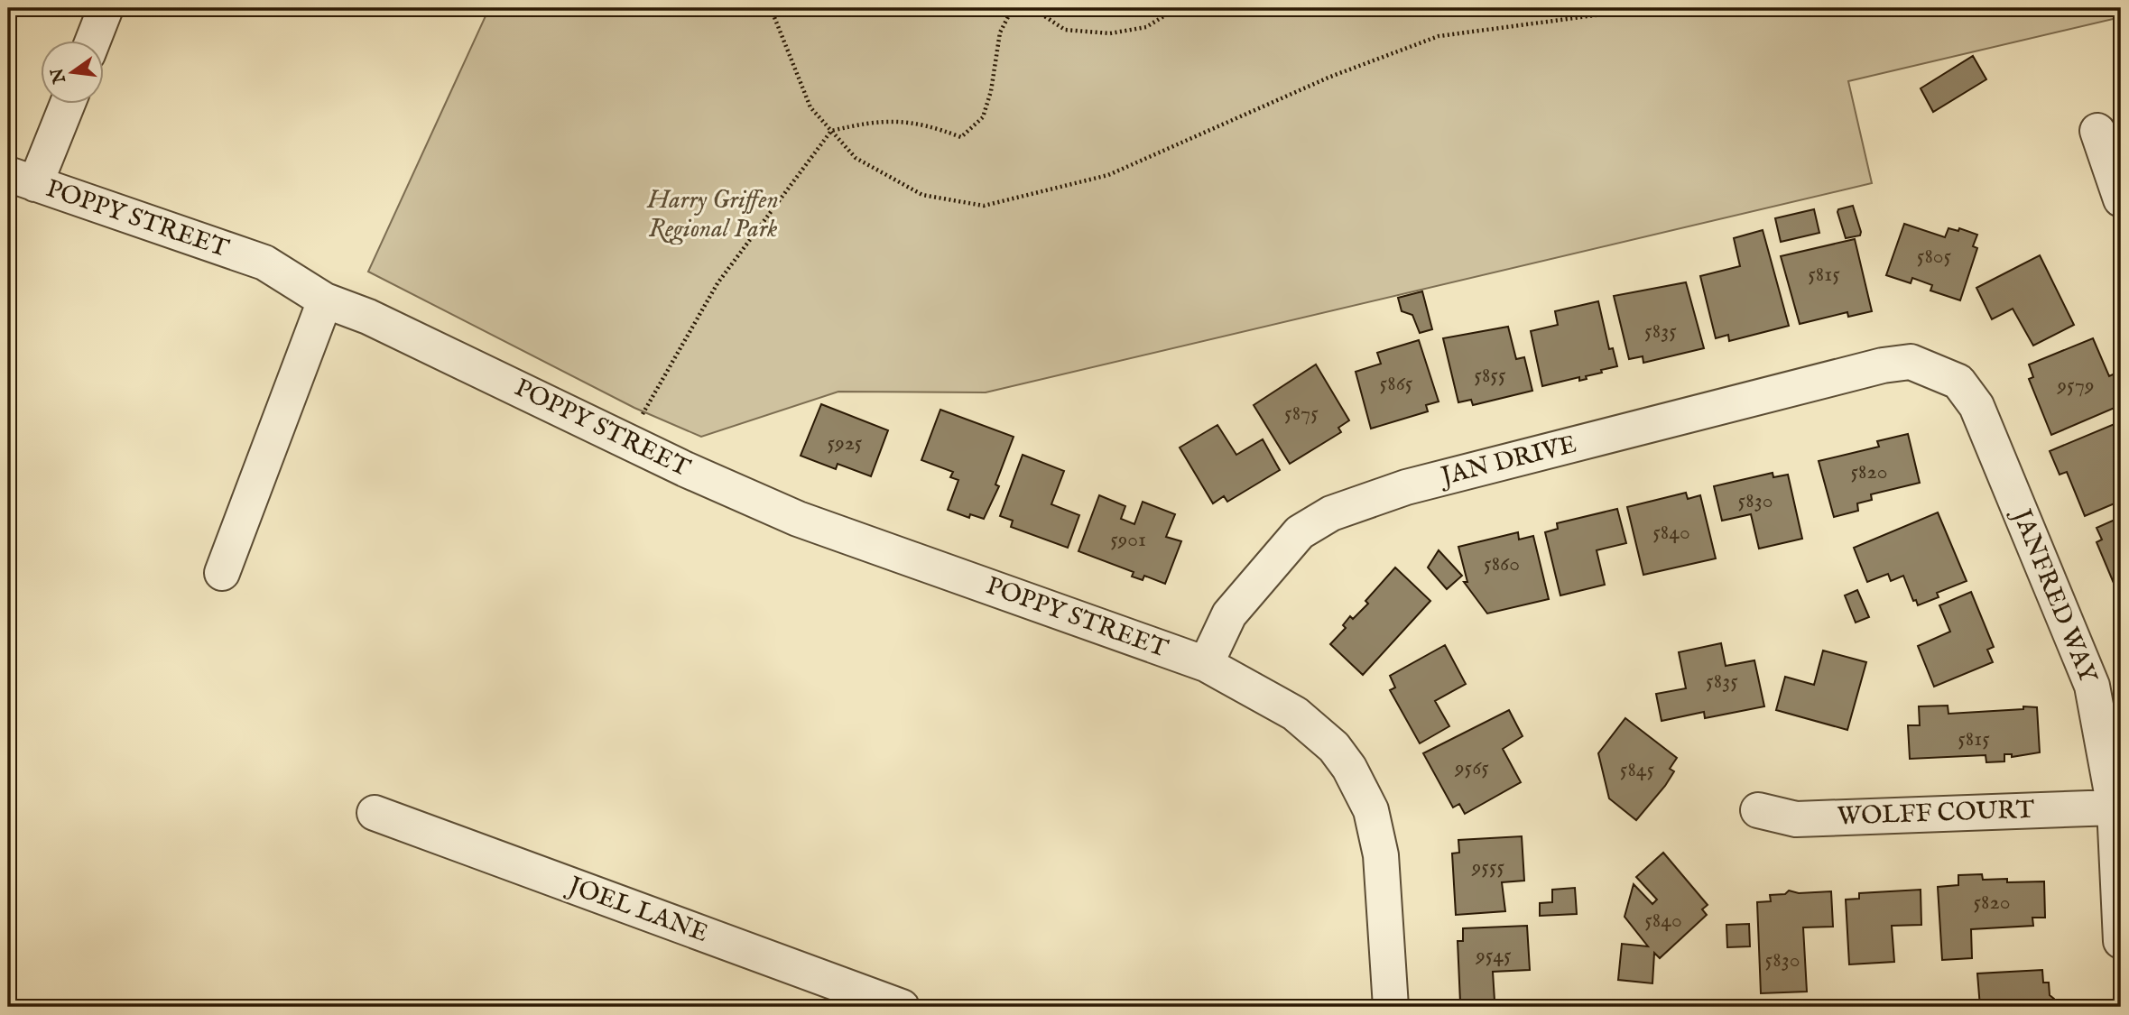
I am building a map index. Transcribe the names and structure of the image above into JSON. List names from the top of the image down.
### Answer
{
  "streets": {
    "street": [
      "POPPY STREET",
      "JAN DRIVE",
      "JANFRED WAY",
      "WOLFF COURT",
      "JOEL LANE"
    ]
  },
  "crossings": [
    ["POPPY STREET", "JAN DRIVE"],
    ["JAN DRIVE", "JANFRED WAY"],
    ["JANFRED WAY", "WOLFF COURT"]
  ],
  "parks": ["Harry Griffen Regional Park"],
  "house_numbers": [
    "5805",
    "5815",
    "5835",
    "5855",
    "5865",
    "9579",
    "5875",
    "5925",
    "5820",
    "5830",
    "5840",
    "5901",
    "5860",
    "5835",
    "5815",
    "9565",
    "5845",
    "9555",
    "5820",
    "5840",
    "9545",
    "5830"
  ],
  "north": "left"
}
